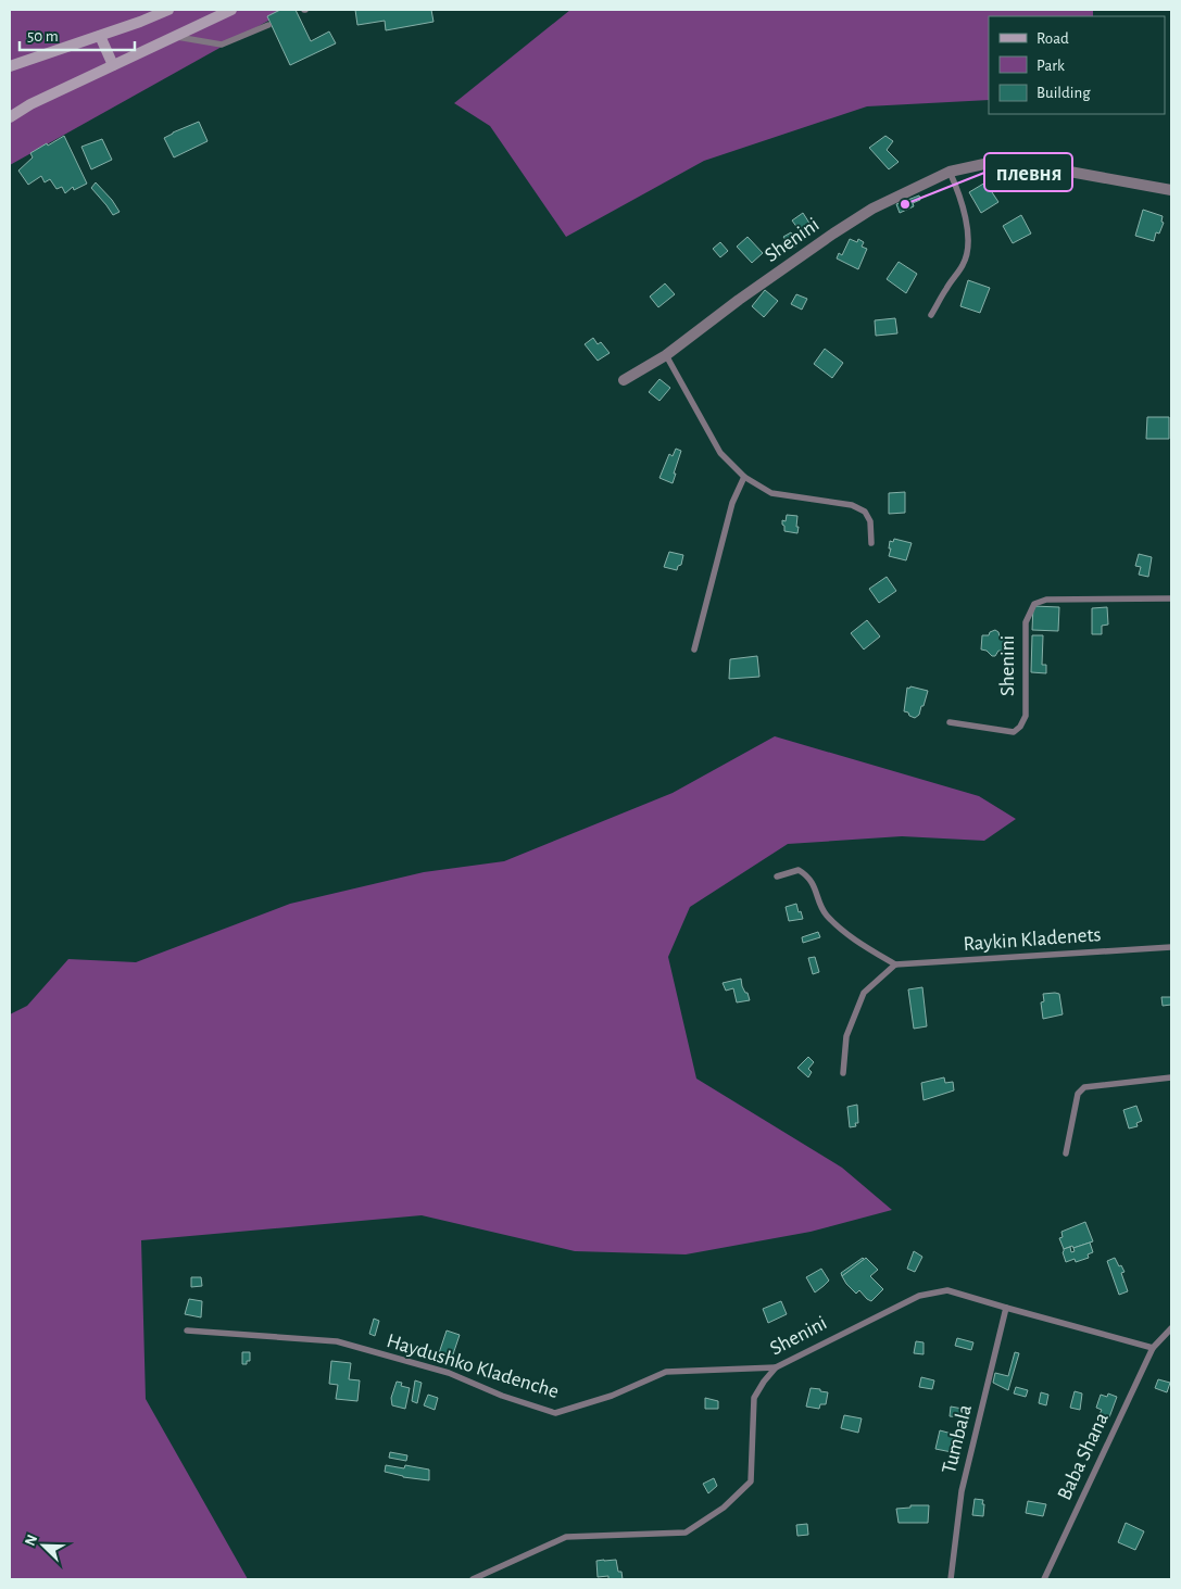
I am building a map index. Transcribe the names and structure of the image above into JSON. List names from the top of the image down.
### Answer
{
  "streets": {
    "street": ["Shenini"],
    "lane": [
      "Raykin Kladenets",
      "Haydushko Kladenche",
      "Tumbala",
      "Baba Shana"
    ]
  },
  "crossings": [
    ["Shenini", "Haydushko Kladenche"],
    ["Shenini", "Tumbala"],
    ["Shenini", "Baba Shana"]
  ],
  "places": ["плевня"],
  "legend": ["Road", "Park", "Building"],
  "scale_bar": "50 m",
  "north": "top left"
}
